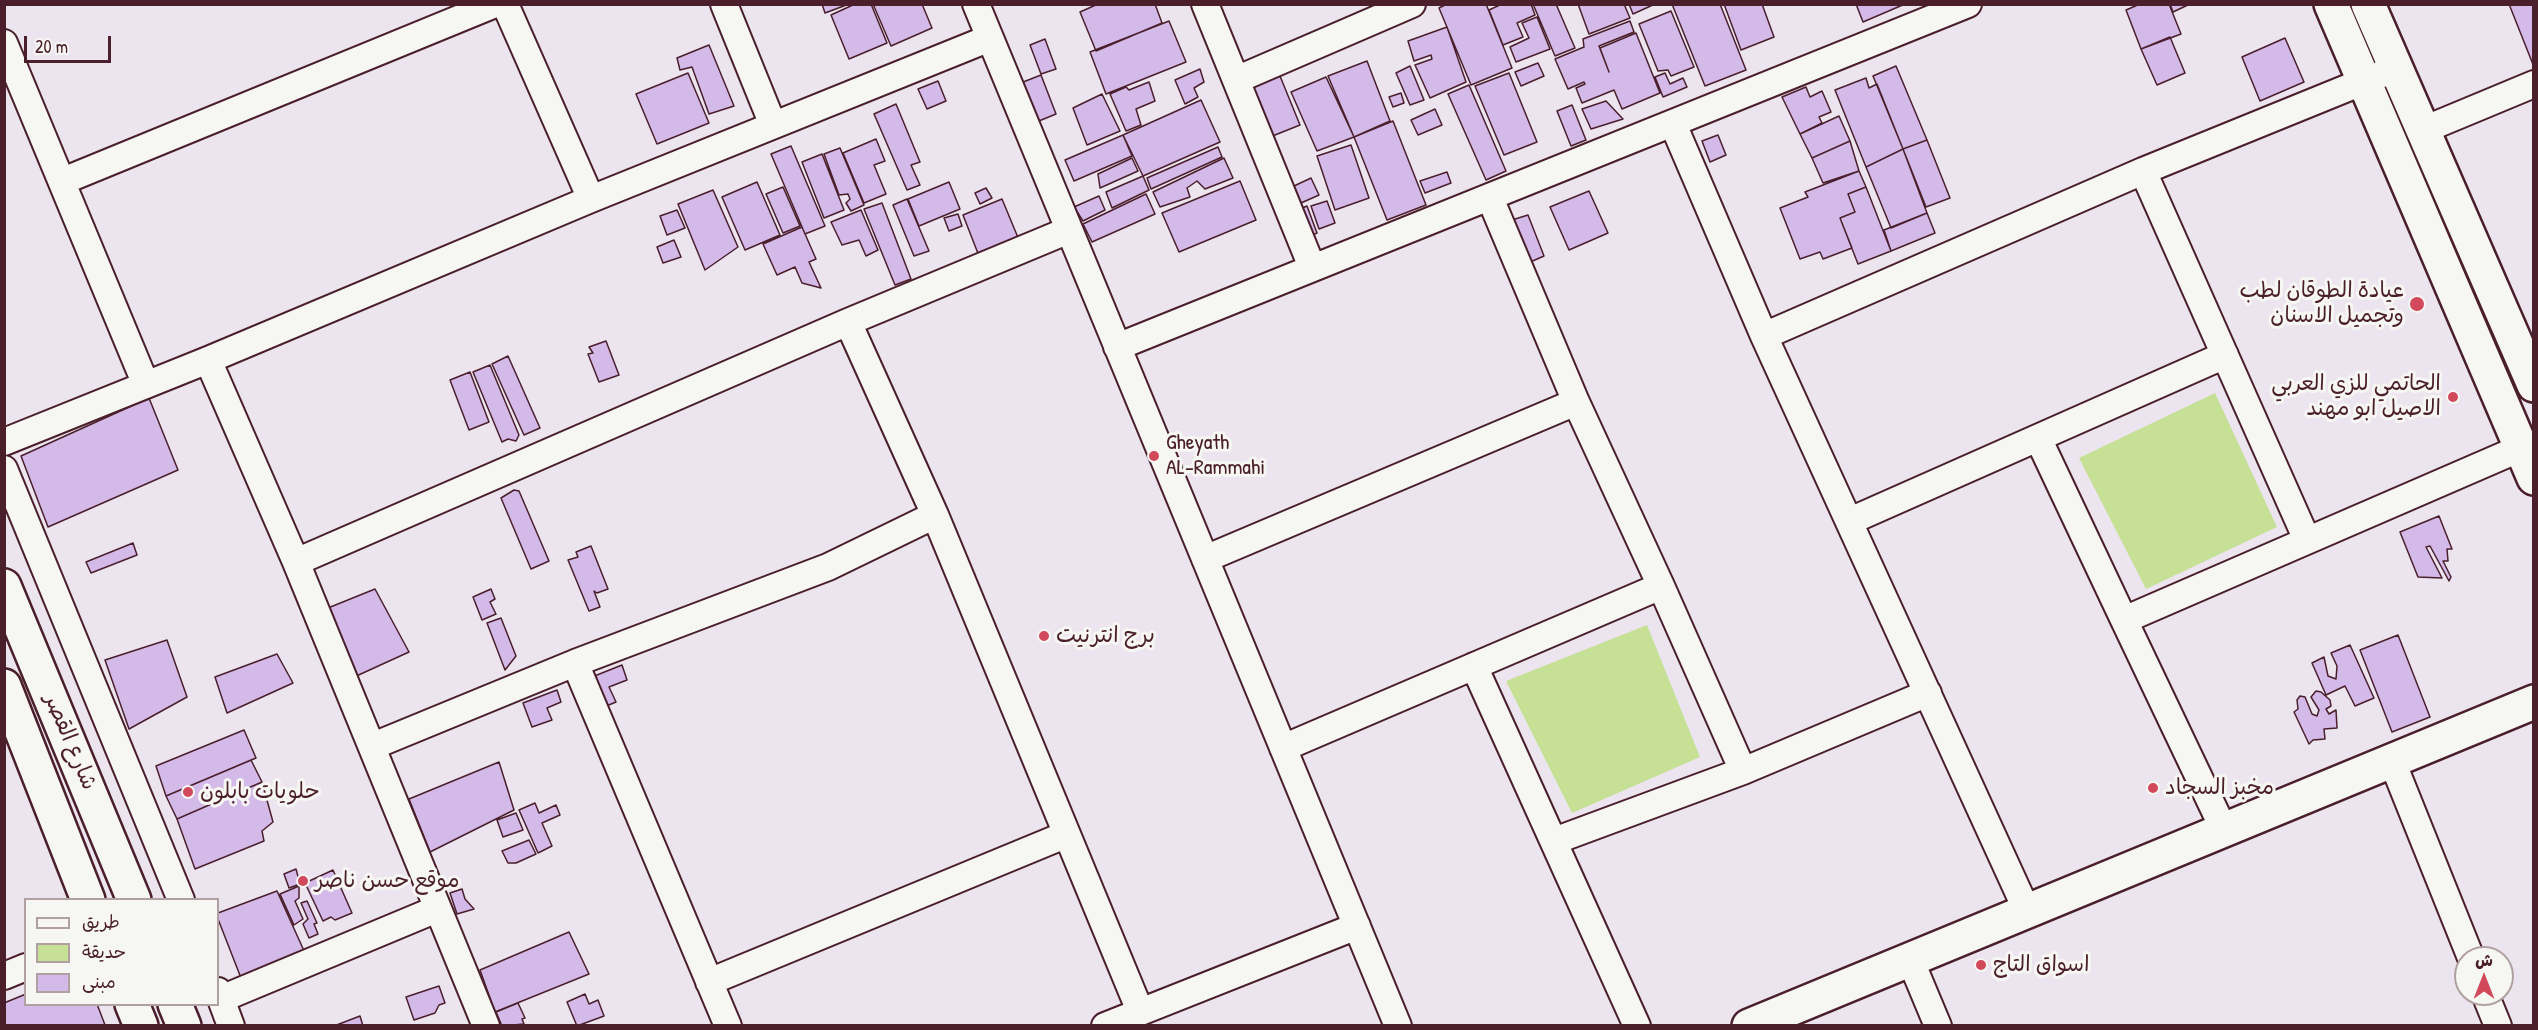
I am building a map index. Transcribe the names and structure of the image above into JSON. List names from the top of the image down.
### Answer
{
  "streets": {
    "street": ["شارع القصر"]
  },
  "places": [
    "عيادة الطوقان لطب وتجميل الاسنان",
    "الحاتمي للزي العربي الاصيل ابو مهند",
    "Gheyath AL-Rammahi",
    "برج انترنيت",
    "مخبز السجاد",
    "حلويات بابلون",
    "موقع حسن ناصر",
    "اسواق التاج"
  ],
  "legend": ["طريق", "حديقة", "مبنى"],
  "scale_bar": "20 m",
  "north": "top"
}
